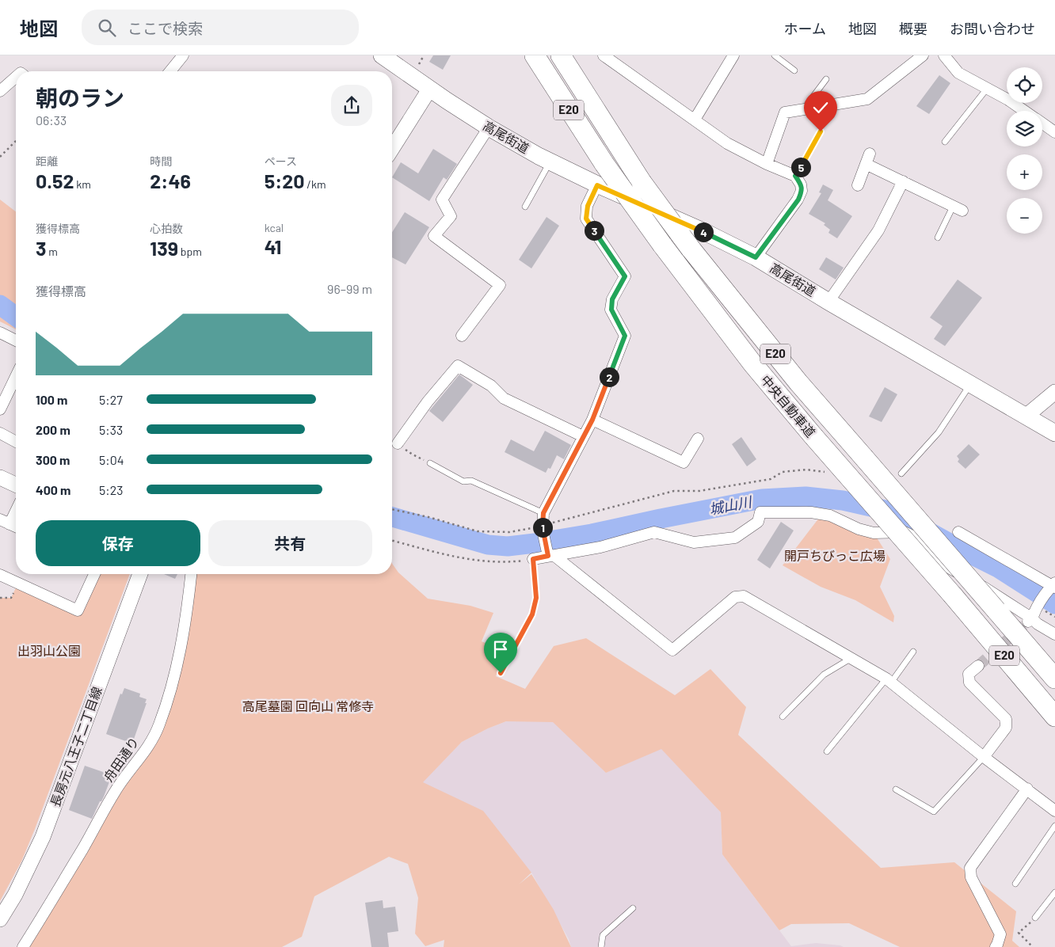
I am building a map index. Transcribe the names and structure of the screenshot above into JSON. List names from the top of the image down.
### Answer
{
  "streets": {
    "highway": ["E20", "中央自動車道"],
    "main road": ["高尾街道"],
    "street": ["長房元八王子二丁目線", "舟田通り"]
  },
  "water": ["城山川"],
  "parks": ["開戸ちびっこ広場", "出羽山公園", "高尾墓園 回向山 常修寺"],
  "page": {
    "header": "地図",
    "search": "ここで検索",
    "nav": [
      "ホーム",
      "地図",
      "概要",
      "お問い合わせ"
    ],
    "map_buttons": ["+", "−"],
    "heading": ["朝のラン", "06:33"],
    "stats": [
      ["距離", "0.52 km"],
      ["時間", "2:46"],
      ["ペース", "5:20 /km"],
      ["獲得標高", "3 m"],
      ["心拍数", "139 bpm"],
      ["kcal", "41"]
    ],
    "pins": [
      "5",
      "3",
      "4",
      "2",
      "1"
    ],
    "chart": ["獲得標高", "96–99 m"],
    "list": [
      {
        "name": "100 m",
        "note": "5:27"
      },
      {
        "name": "200 m",
        "note": "5:33"
      },
      {
        "name": "300 m",
        "note": "5:04"
      },
      {
        "name": "400 m",
        "note": "5:23"
      }
    ],
    "buttons": ["保存", "共有"]
  }
}
